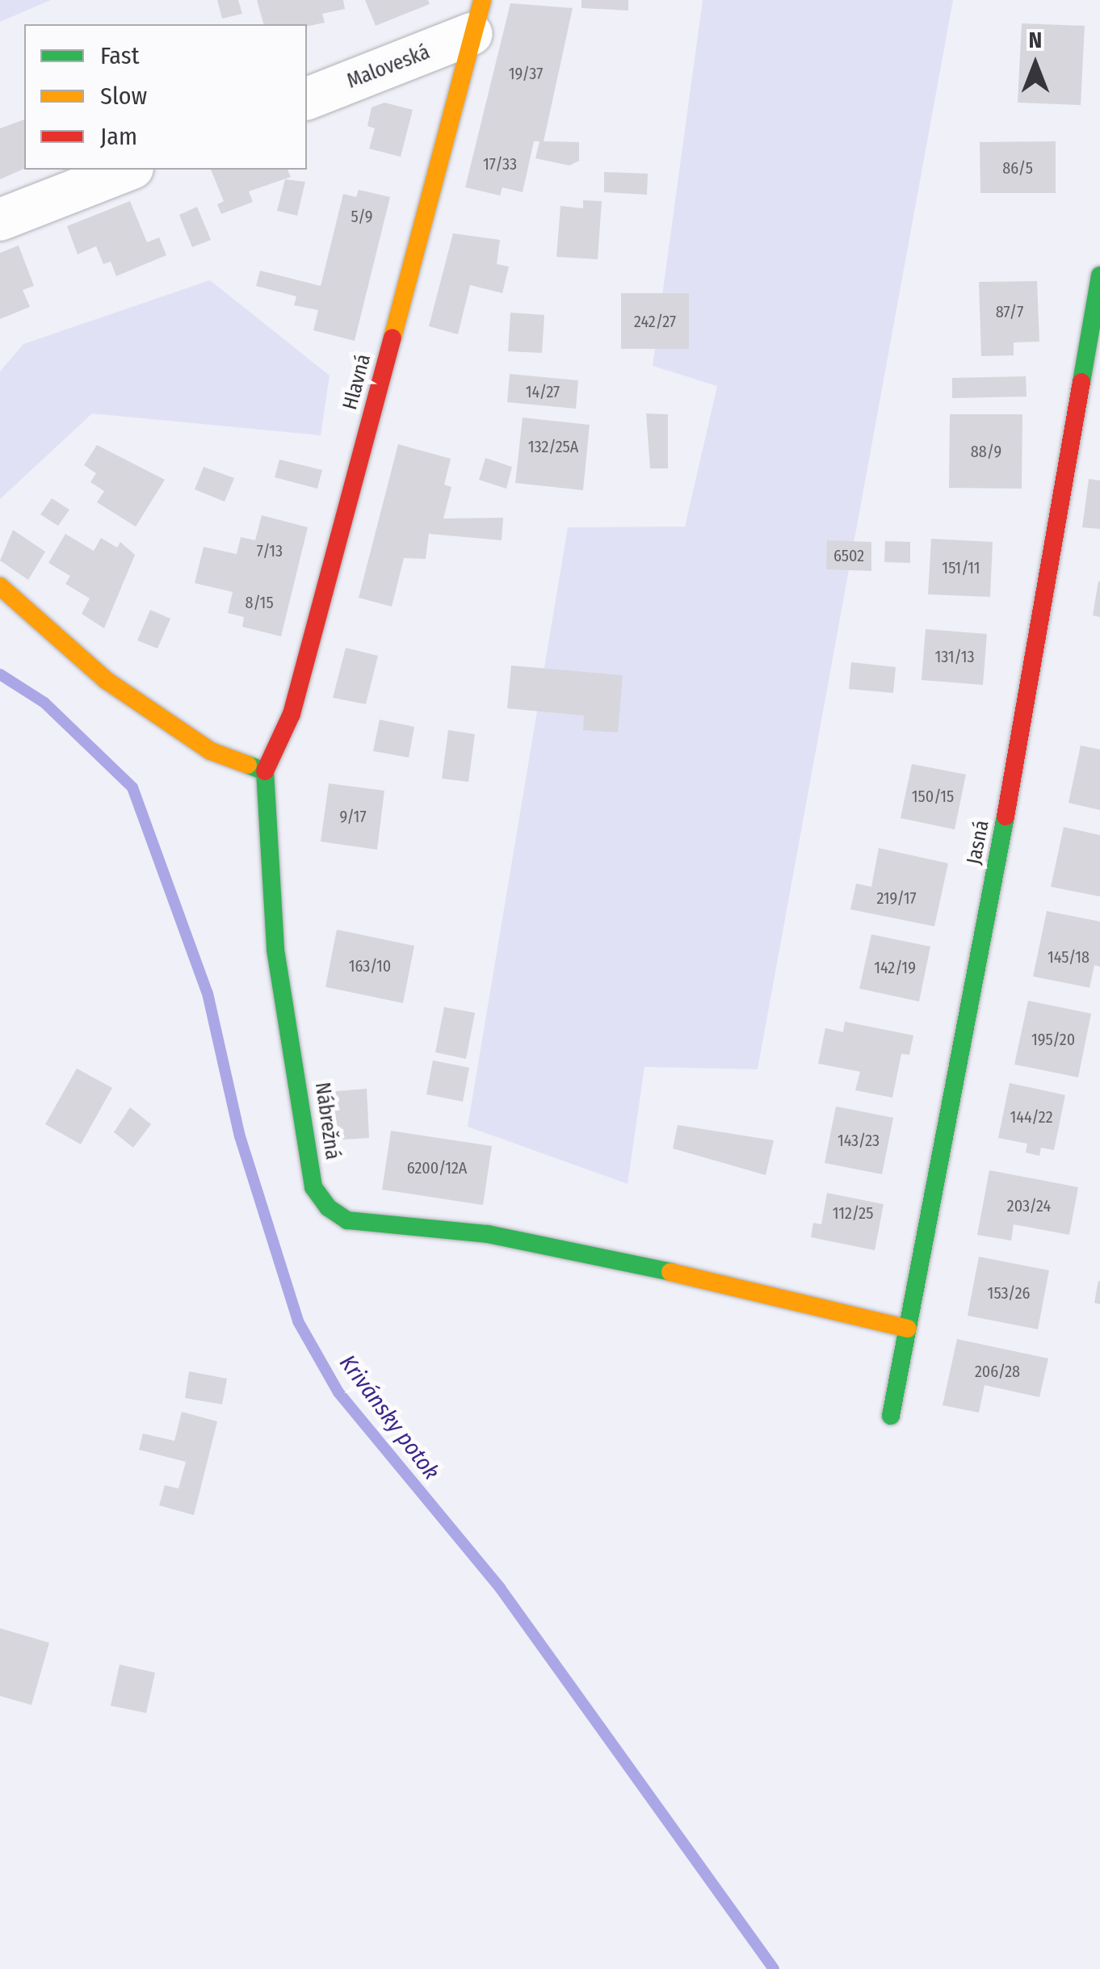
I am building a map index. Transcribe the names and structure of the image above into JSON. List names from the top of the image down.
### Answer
{
  "streets": {
    "street": [
      "Maloveská",
      "Hlavná",
      "Jasná",
      "Nábrežná"
    ]
  },
  "crossings": [
    ["Maloveská", "Hlavná"],
    ["Hlavná", "Nábrežná"],
    ["Jasná", "Nábrežná"]
  ],
  "water": ["Krivánsky potok"],
  "house_numbers": [
    "19/37",
    "17/33",
    "86/5",
    "5/9",
    "87/7",
    "242/27",
    "14/27",
    "132/25A",
    "88/9",
    "7/13",
    "6502",
    "151/11",
    "8/15",
    "131/13",
    "150/15",
    "9/17",
    "219/17",
    "145/18",
    "163/10",
    "142/19",
    "195/20",
    "144/22",
    "143/23",
    "6200/12A",
    "203/24",
    "112/25",
    "153/26",
    "206/28"
  ],
  "legend": ["Fast", "Slow", "Jam"],
  "north": "top"
}
